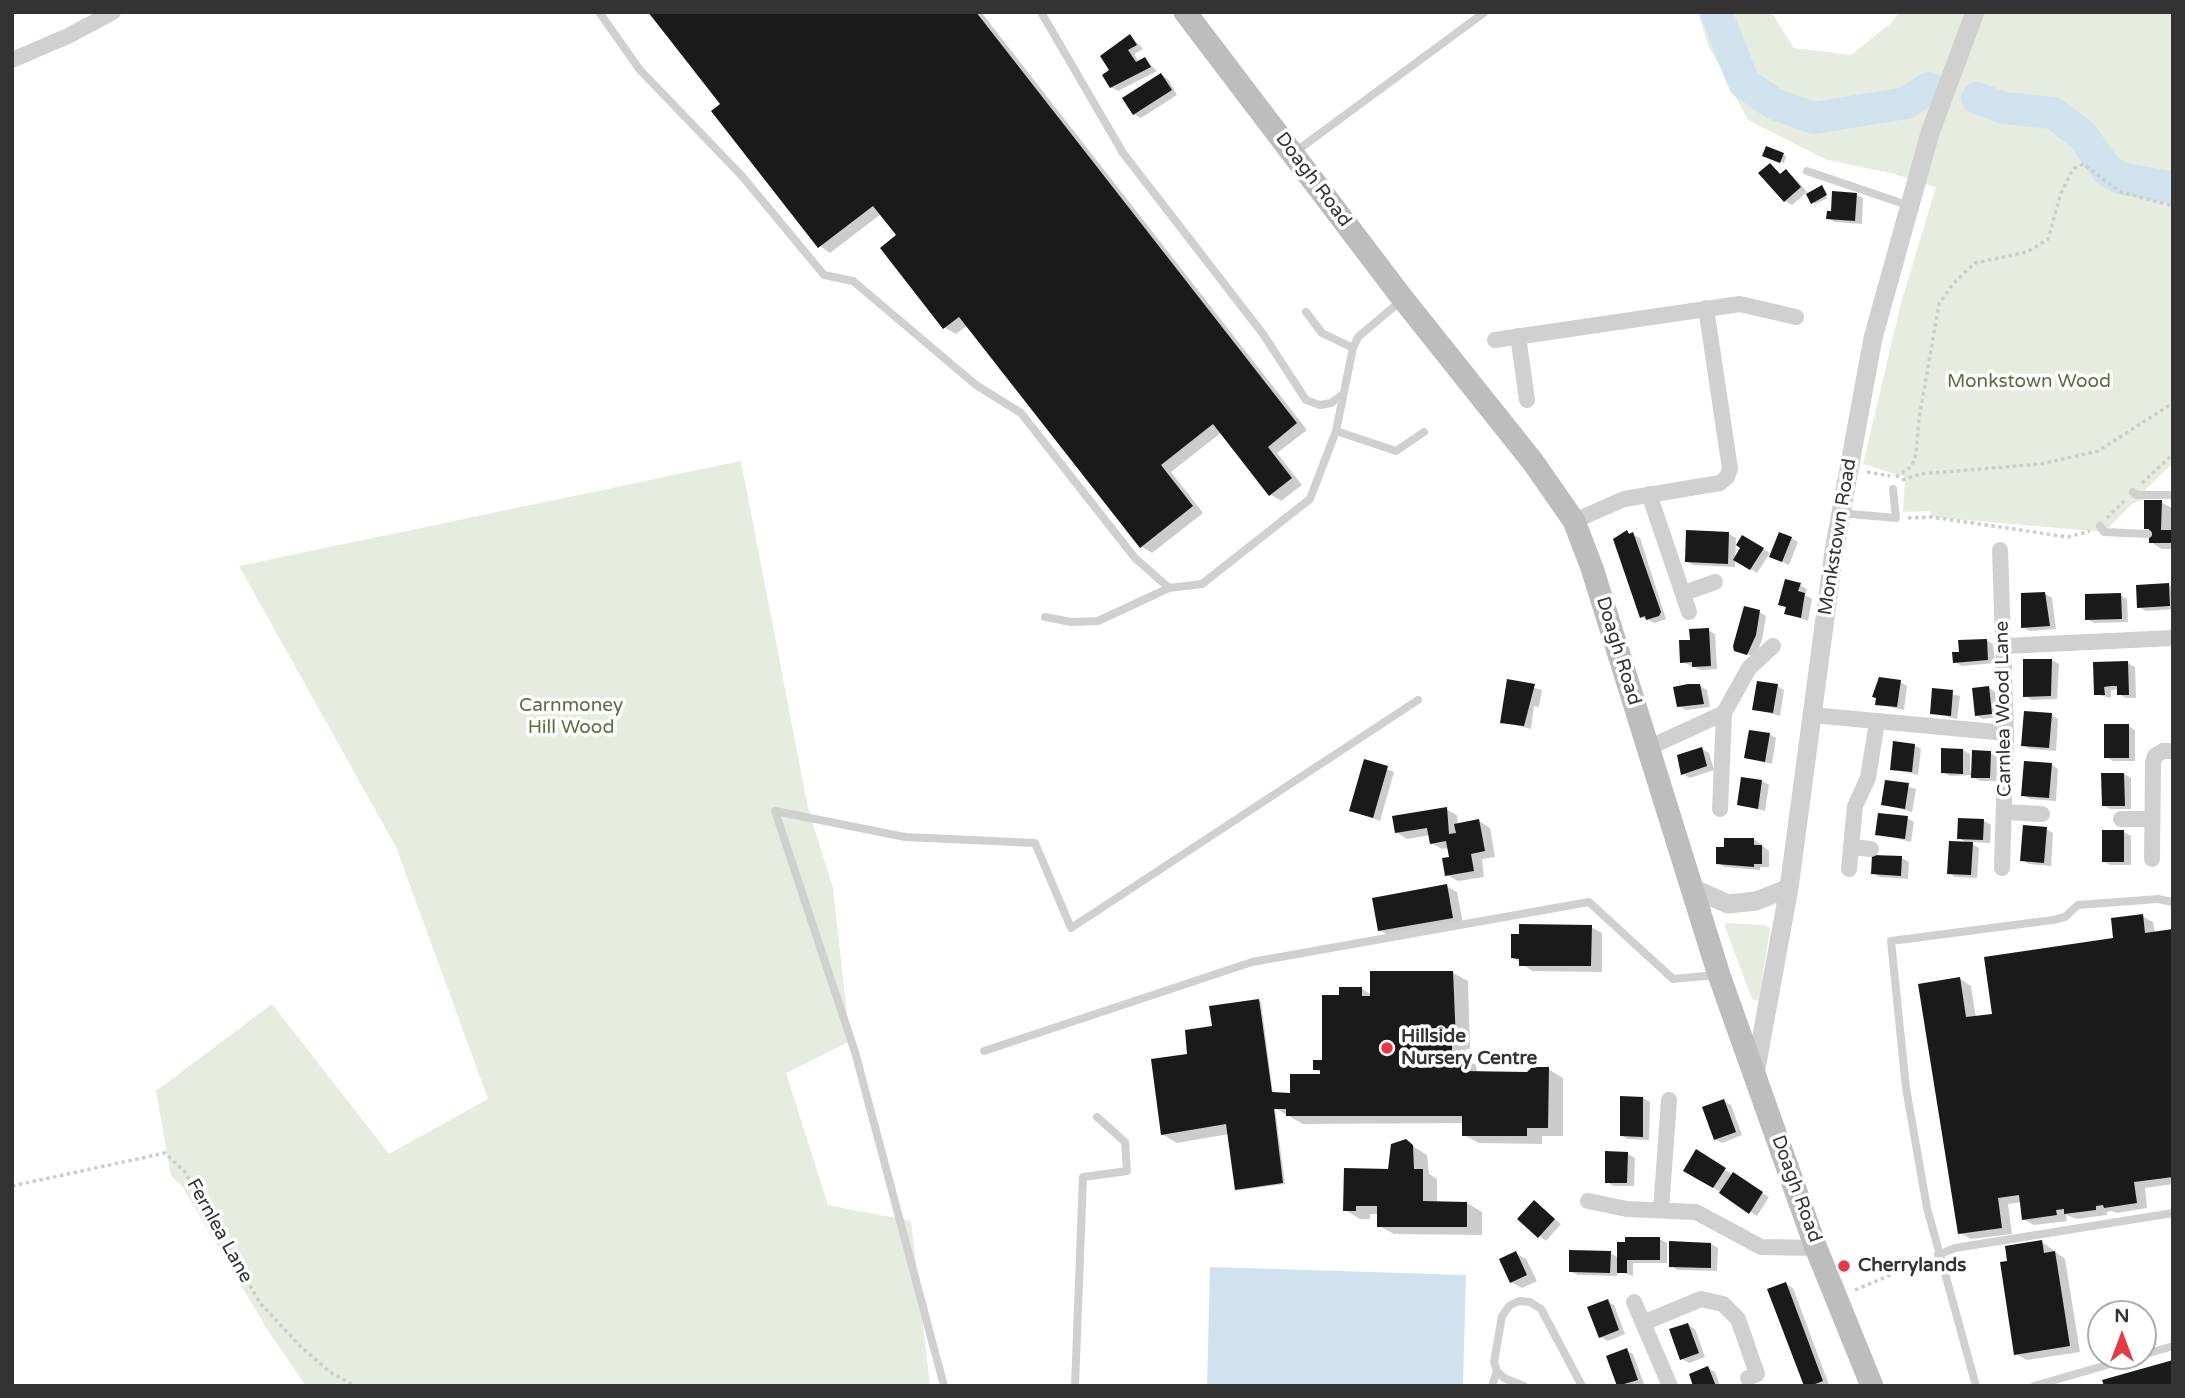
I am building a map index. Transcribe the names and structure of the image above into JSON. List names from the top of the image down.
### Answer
{
  "streets": {
    "main road": ["Doagh Road"],
    "street": ["Monkstown Road", "Carnlea Wood Lane"],
    "path": ["Fernlea Lane"]
  },
  "crossings": [
    ["Doagh Road", "Monkstown Road"]
  ],
  "parks": ["Monkstown Wood", "Carnmoney Hill Wood"],
  "places": ["Hillside Nursery Centre", "Cherrylands"],
  "north": "top"
}
